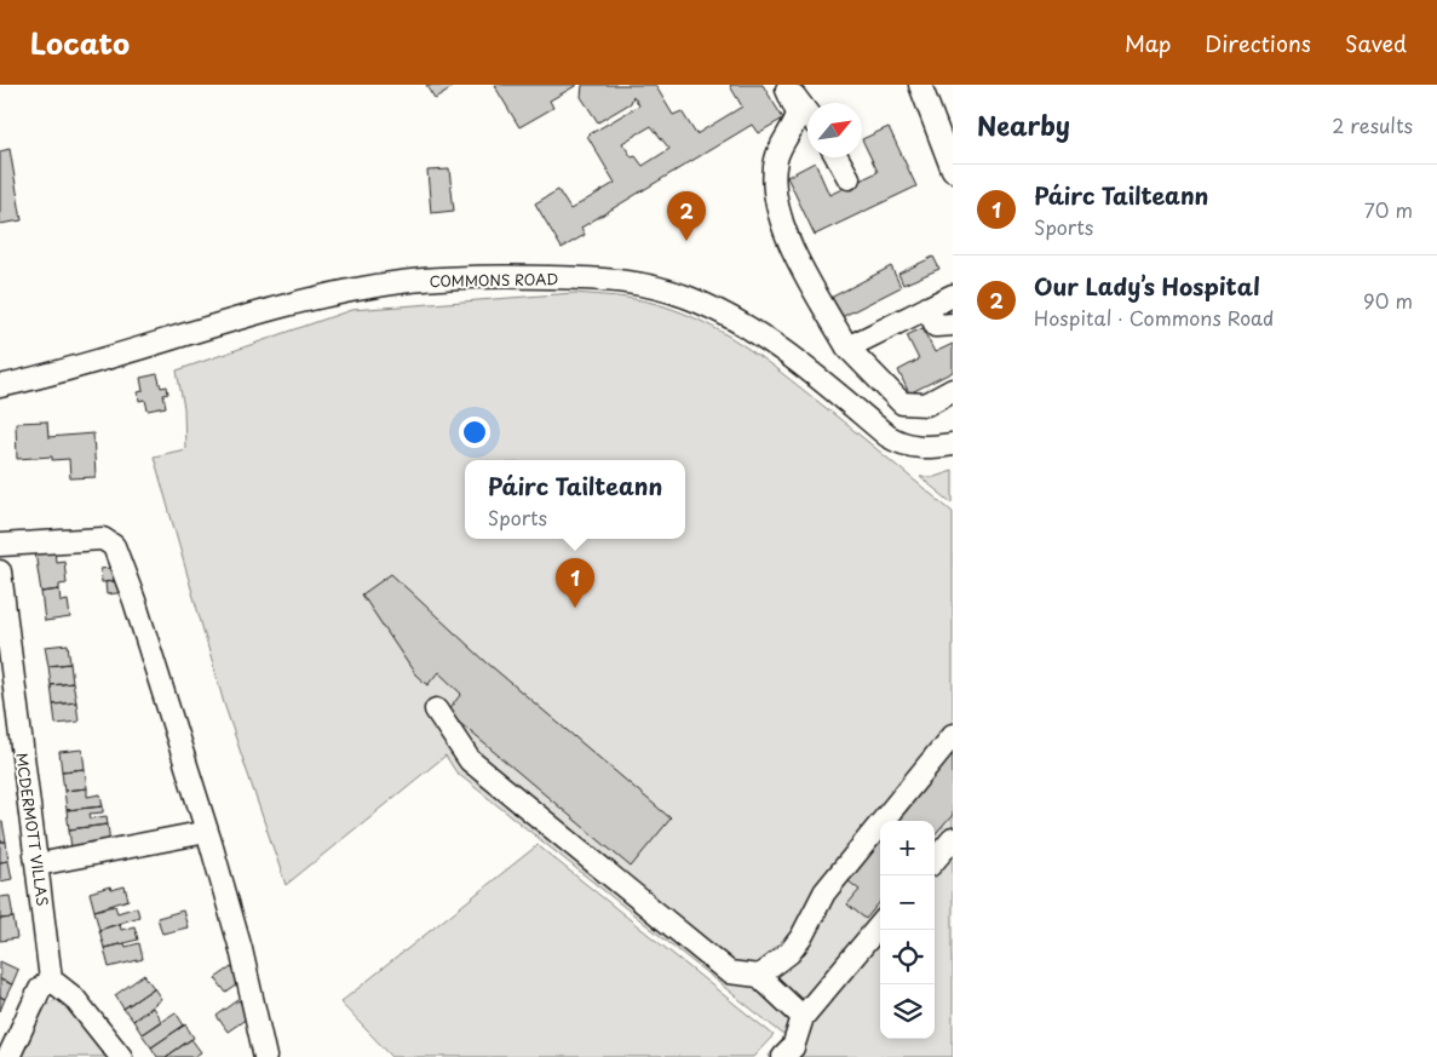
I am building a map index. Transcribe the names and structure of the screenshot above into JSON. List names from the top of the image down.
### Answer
{
  "streets": {
    "street": ["COMMONS ROAD", "MCDERMOTT VILLAS"]
  },
  "north": "top right",
  "page": {
    "header": "Locato",
    "nav": ["Map", "Directions", "Saved"],
    "heading": ["Nearby", "2 results"],
    "list": [
      {
        "mark": "1",
        "name": "Páirc Tailteann",
        "note": "Sports",
        "value": "70 m"
      },
      {
        "mark": "2",
        "name": "Our Lady’s Hospital",
        "note": "Hospital · Commons Road",
        "value": "90 m"
      }
    ],
    "pins": ["2", "1"],
    "popup": ["Páirc Tailteann", "Sports"],
    "map_buttons": ["+", "−"]
  }
}
